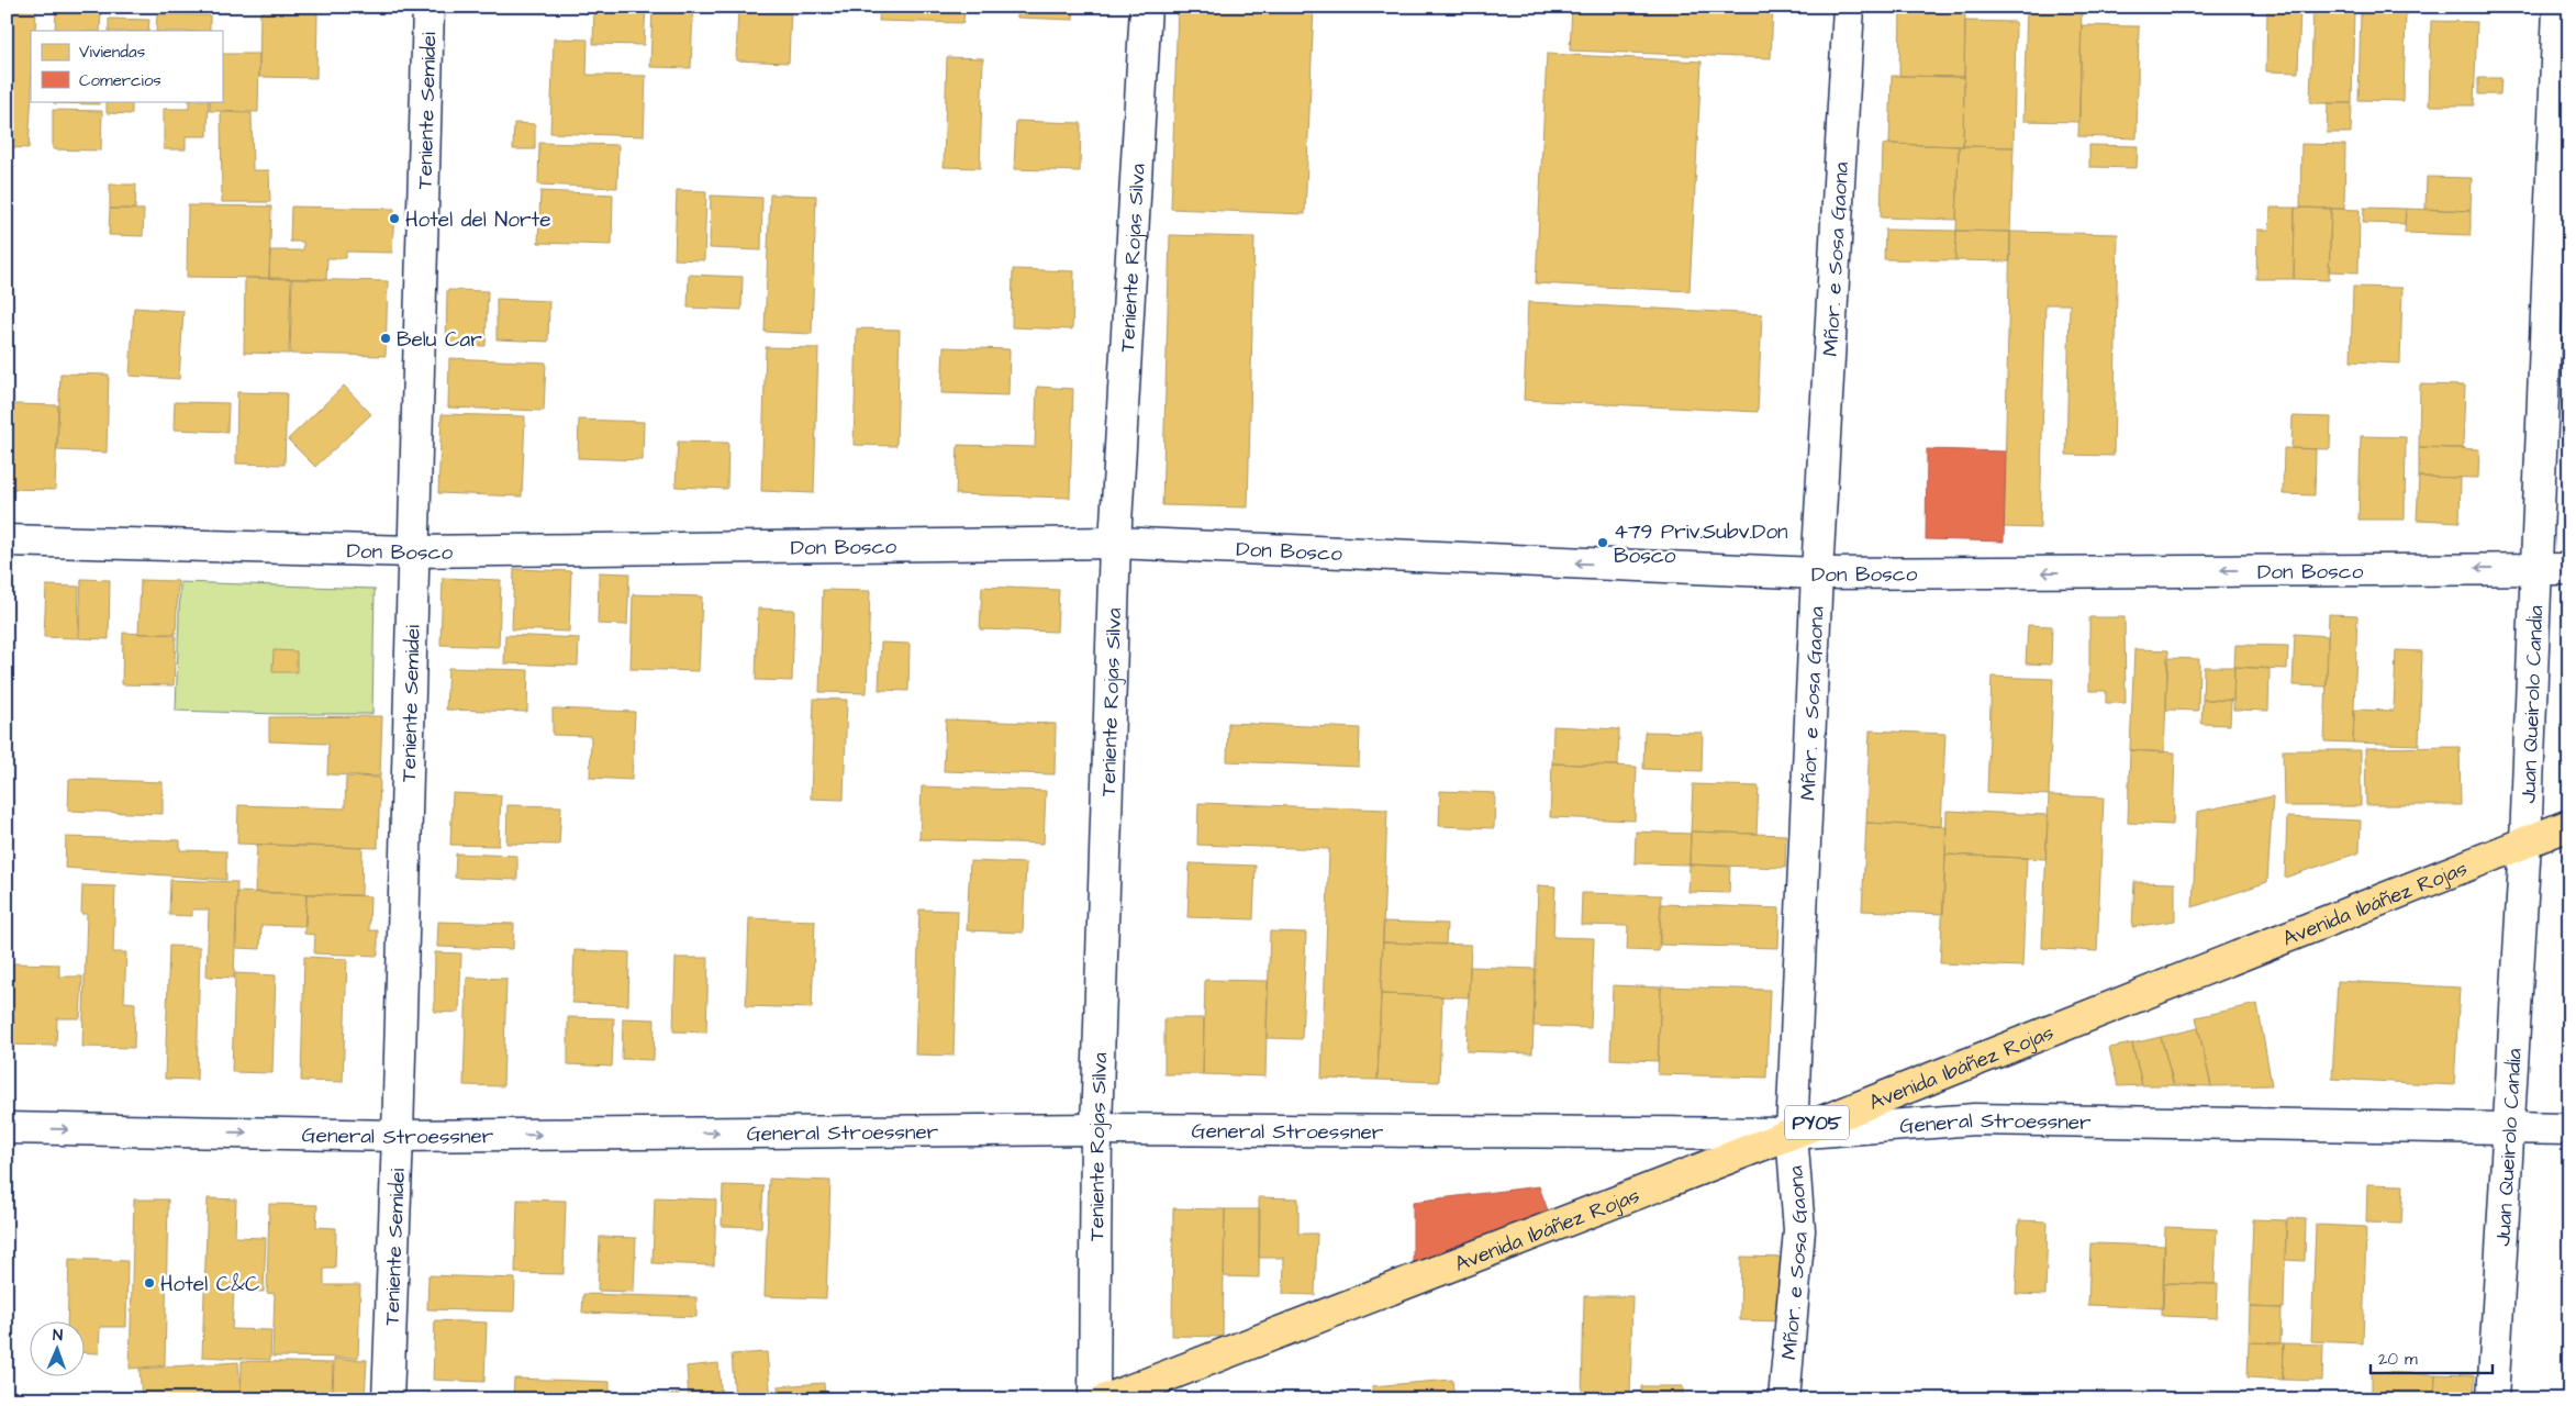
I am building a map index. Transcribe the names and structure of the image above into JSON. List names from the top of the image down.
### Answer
{
  "streets": {
    "highway": ["Avenida Ibáñez Rojas", "PY05"],
    "street": [
      "Teniente Semidei",
      "Teniente Rojas Silva",
      "Mñor. e Sosa Gaona",
      "Don Bosco",
      "Juan Queirolo Candia",
      "General Stroessner"
    ]
  },
  "crossings": [
    ["Teniente Semidei", "Don Bosco"],
    ["Teniente Semidei", "General Stroessner"],
    ["Teniente Rojas Silva", "Don Bosco"],
    ["Teniente Rojas Silva", "General Stroessner"],
    ["Mñor. e Sosa Gaona", "Don Bosco"],
    ["Mñor. e Sosa Gaona", "Avenida Ibáñez Rojas"],
    ["Mñor. e Sosa Gaona", "General Stroessner"],
    ["Don Bosco", "Juan Queirolo Candia"],
    ["Juan Queirolo Candia", "Avenida Ibáñez Rojas"],
    ["Juan Queirolo Candia", "General Stroessner"],
    ["Avenida Ibáñez Rojas", "General Stroessner"]
  ],
  "one_way": ["Don Bosco", "General Stroessner"],
  "places": [
    "Hotel del Norte",
    "Belu Car",
    "479 Priv.Subv.Don Bosco",
    "Hotel C&C"
  ],
  "legend": ["Viviendas", "Comercios"],
  "scale_bar": "20 m",
  "north": "top"
}
